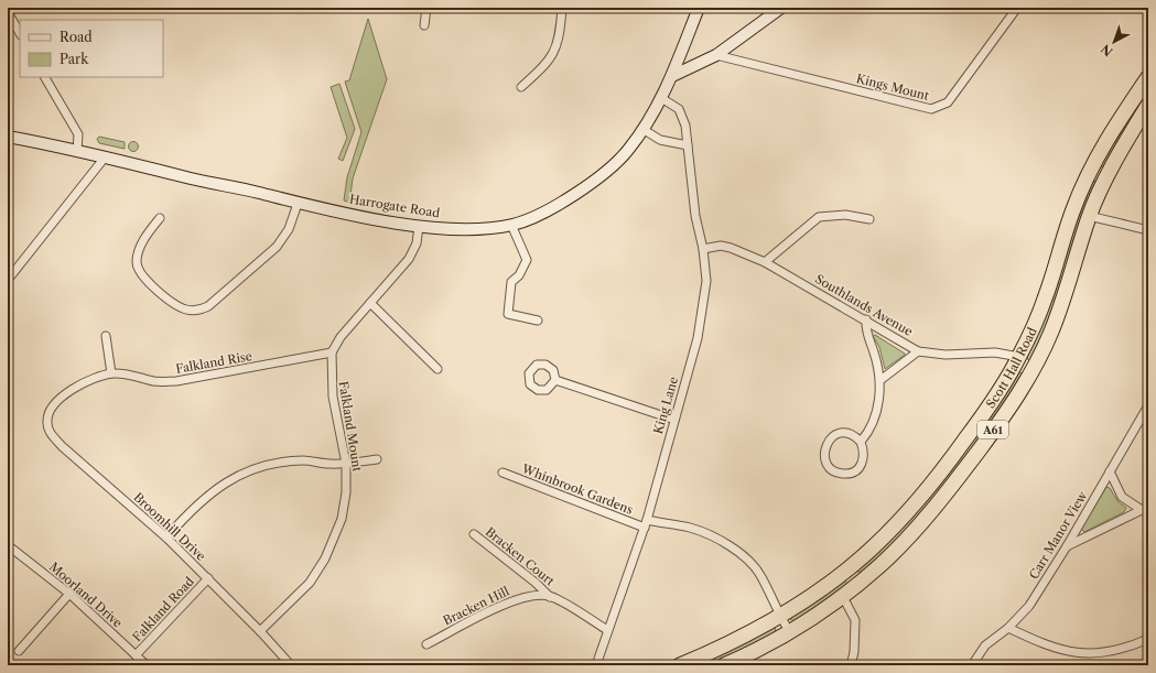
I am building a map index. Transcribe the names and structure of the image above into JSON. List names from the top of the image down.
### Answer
{
  "streets": {
    "highway": ["Scott Hall Road", "A61"],
    "street": [
      "Kings Mount",
      "Harrogate Road",
      "Southlands Avenue",
      "Falkland Rise",
      "King Lane",
      "Falkland Mount",
      "Whinbrook Gardens",
      "Broomhill Drive",
      "Carr Manor View",
      "Bracken Court",
      "Moorland Drive",
      "Bracken Hill",
      "Falkland Road"
    ]
  },
  "crossings": [
    ["Harrogate Road", "King Lane"],
    ["Harrogate Road", "Falkland Mount"],
    ["Southlands Avenue", "Scott Hall Road"],
    ["Southlands Avenue", "King Lane"],
    ["Falkland Rise", "Falkland Mount"],
    ["Falkland Rise", "Broomhill Drive"],
    ["Scott Hall Road", "Whinbrook Gardens"],
    ["King Lane", "Whinbrook Gardens"],
    ["King Lane", "Bracken Hill"],
    ["Falkland Mount", "Broomhill Drive"],
    ["Broomhill Drive", "Falkland Road"],
    ["Bracken Court", "Bracken Hill"],
    ["Moorland Drive", "Falkland Road"]
  ],
  "legend": ["Road", "Park"],
  "north": "bottom left"
}
